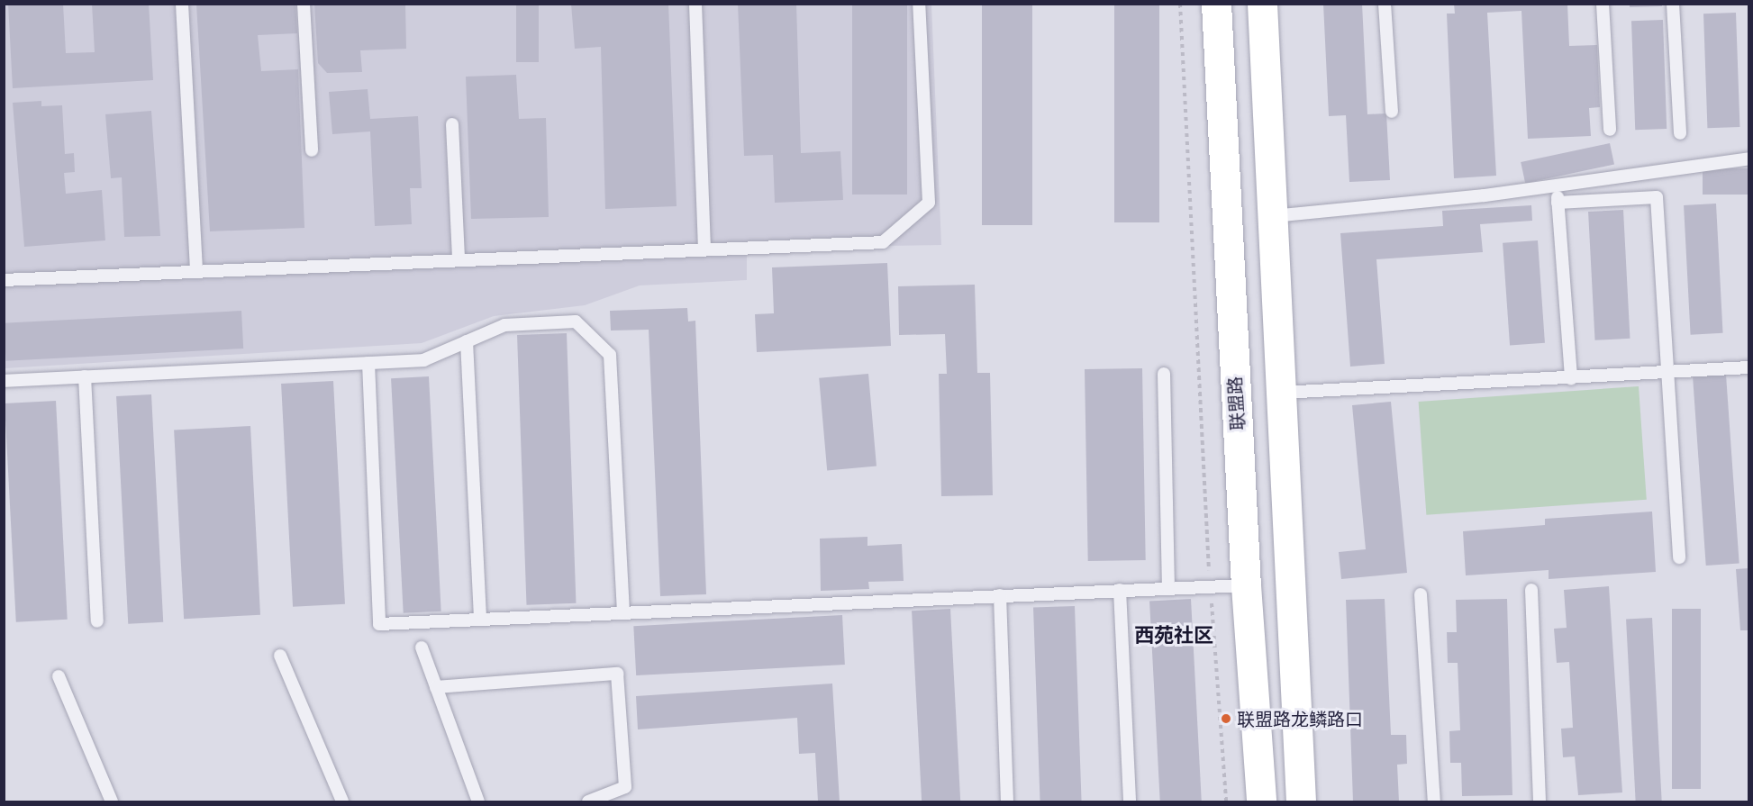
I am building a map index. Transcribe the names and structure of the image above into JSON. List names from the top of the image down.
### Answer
{
  "streets": {
    "main road": ["联盟路"]
  },
  "districts": ["西苑社区"],
  "places": ["联盟路龙鳞路口"]
}
